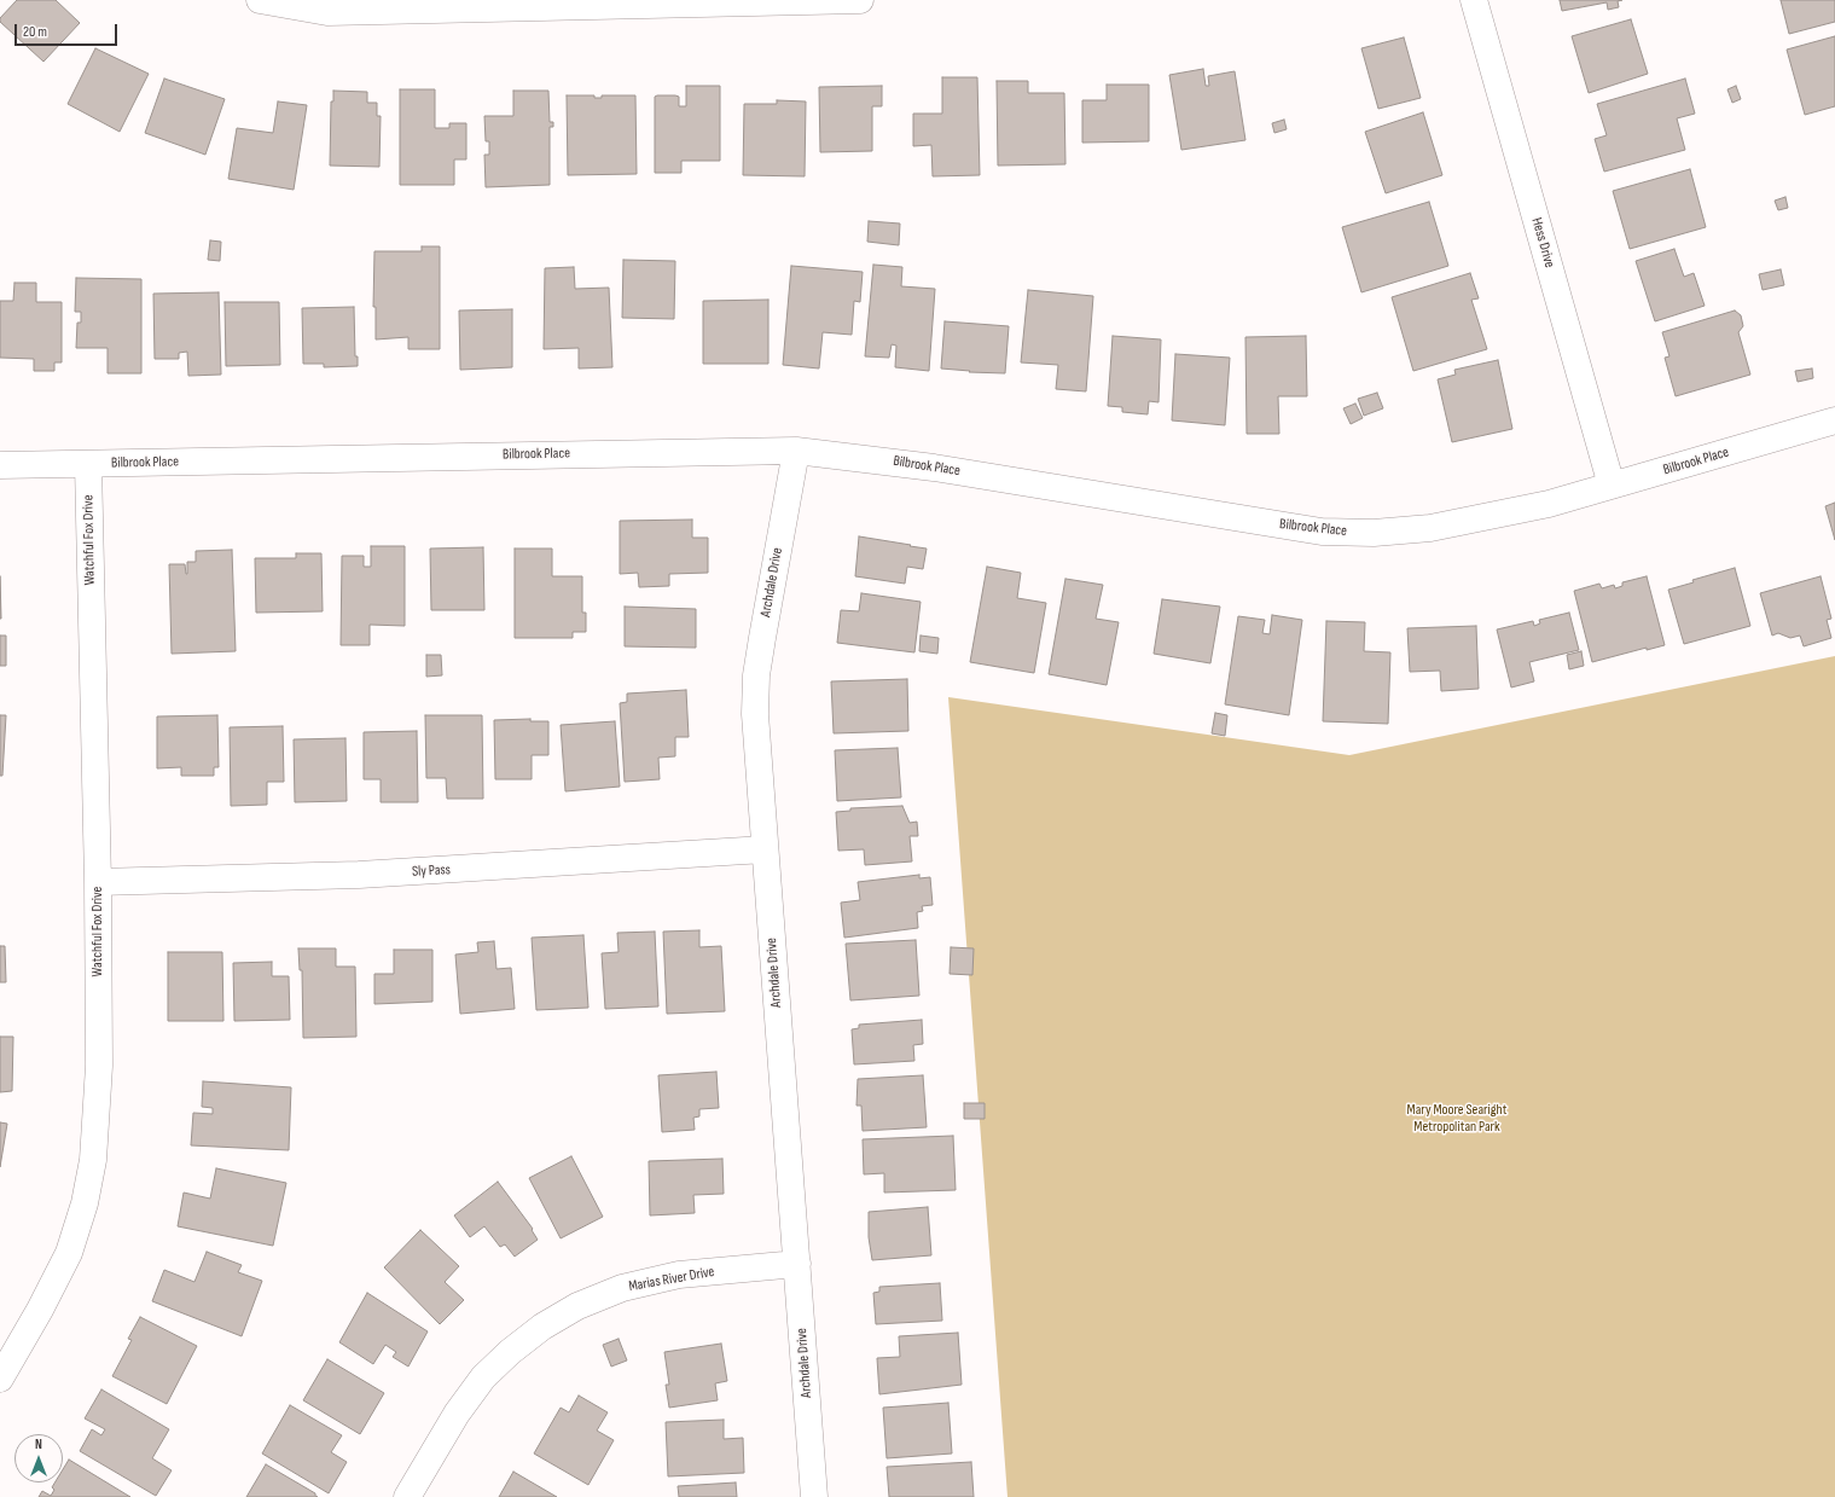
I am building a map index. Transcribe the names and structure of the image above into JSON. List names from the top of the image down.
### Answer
{
  "streets": {
    "street": [
      "Hess Drive",
      "Bilbrook Place",
      "Watchful Fox Drive",
      "Archdale Drive",
      "Sly Pass",
      "Marias River Drive"
    ]
  },
  "crossings": [
    ["Hess Drive", "Bilbrook Place"],
    ["Bilbrook Place", "Watchful Fox Drive"],
    ["Bilbrook Place", "Archdale Drive"],
    ["Watchful Fox Drive", "Sly Pass"],
    ["Archdale Drive", "Sly Pass"],
    ["Archdale Drive", "Marias River Drive"]
  ],
  "parks": ["Mary Moore Searight Metropolitan Park"],
  "scale_bar": "20 m",
  "north": "top"
}
